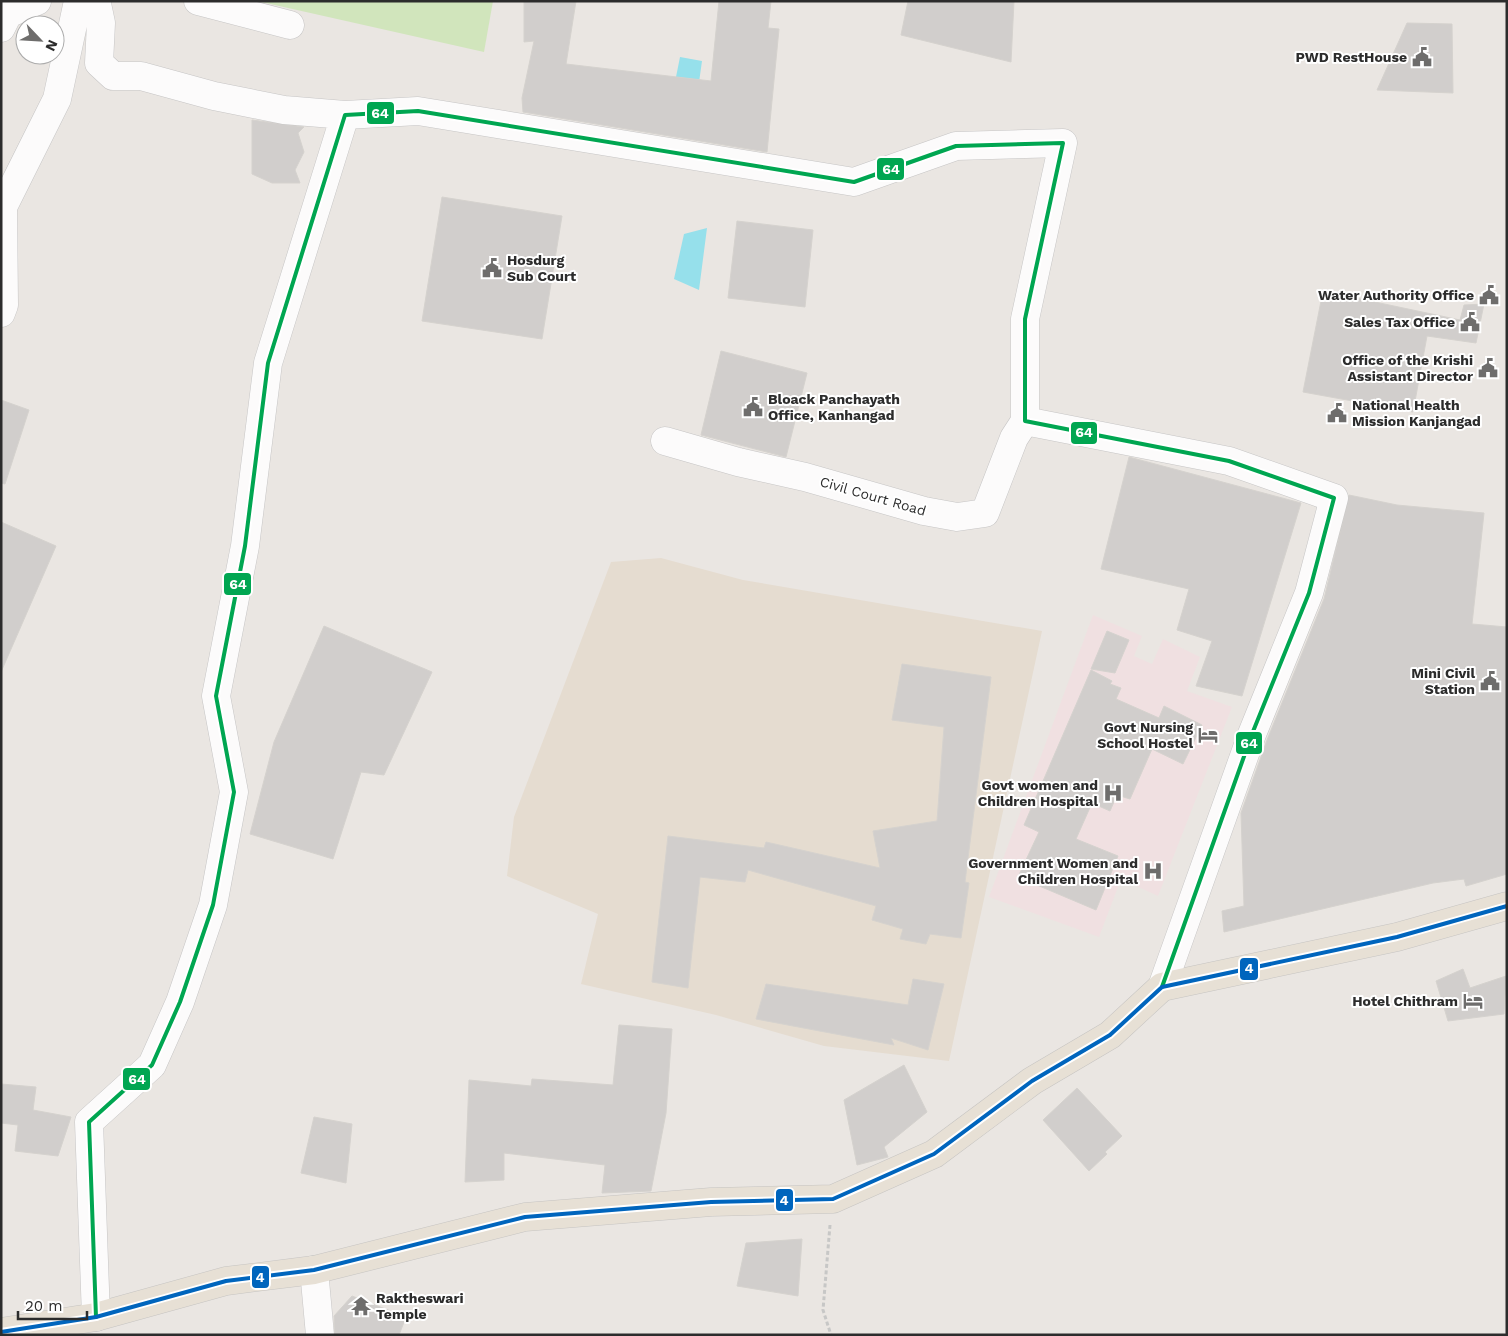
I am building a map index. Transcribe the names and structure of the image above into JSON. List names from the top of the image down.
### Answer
{
  "streets": {
    "street": ["Civil Court Road"]
  },
  "places": {
    "public building": [
      "PWD RestHouse",
      "Hosdurg Sub Court",
      "Water Authority Office",
      "Sales Tax Office",
      "Office of the Krishi Assistant Director",
      "Bloack Panchayath Office, Kanhangad",
      "National Health Mission Kanjangad",
      "Mini Civil Station"
    ],
    "hotel": ["Govt Nursing School Hostel", "Hotel Chithram"],
    "hospital": ["Govt women and Children Hospital", "Government Women and Children Hospital"],
    "temple": ["Raktheswari Temple"]
  },
  "lines": ["transit line 64", "transit line 4"],
  "scale_bar": "20 m",
  "north": "bottom right"
}
